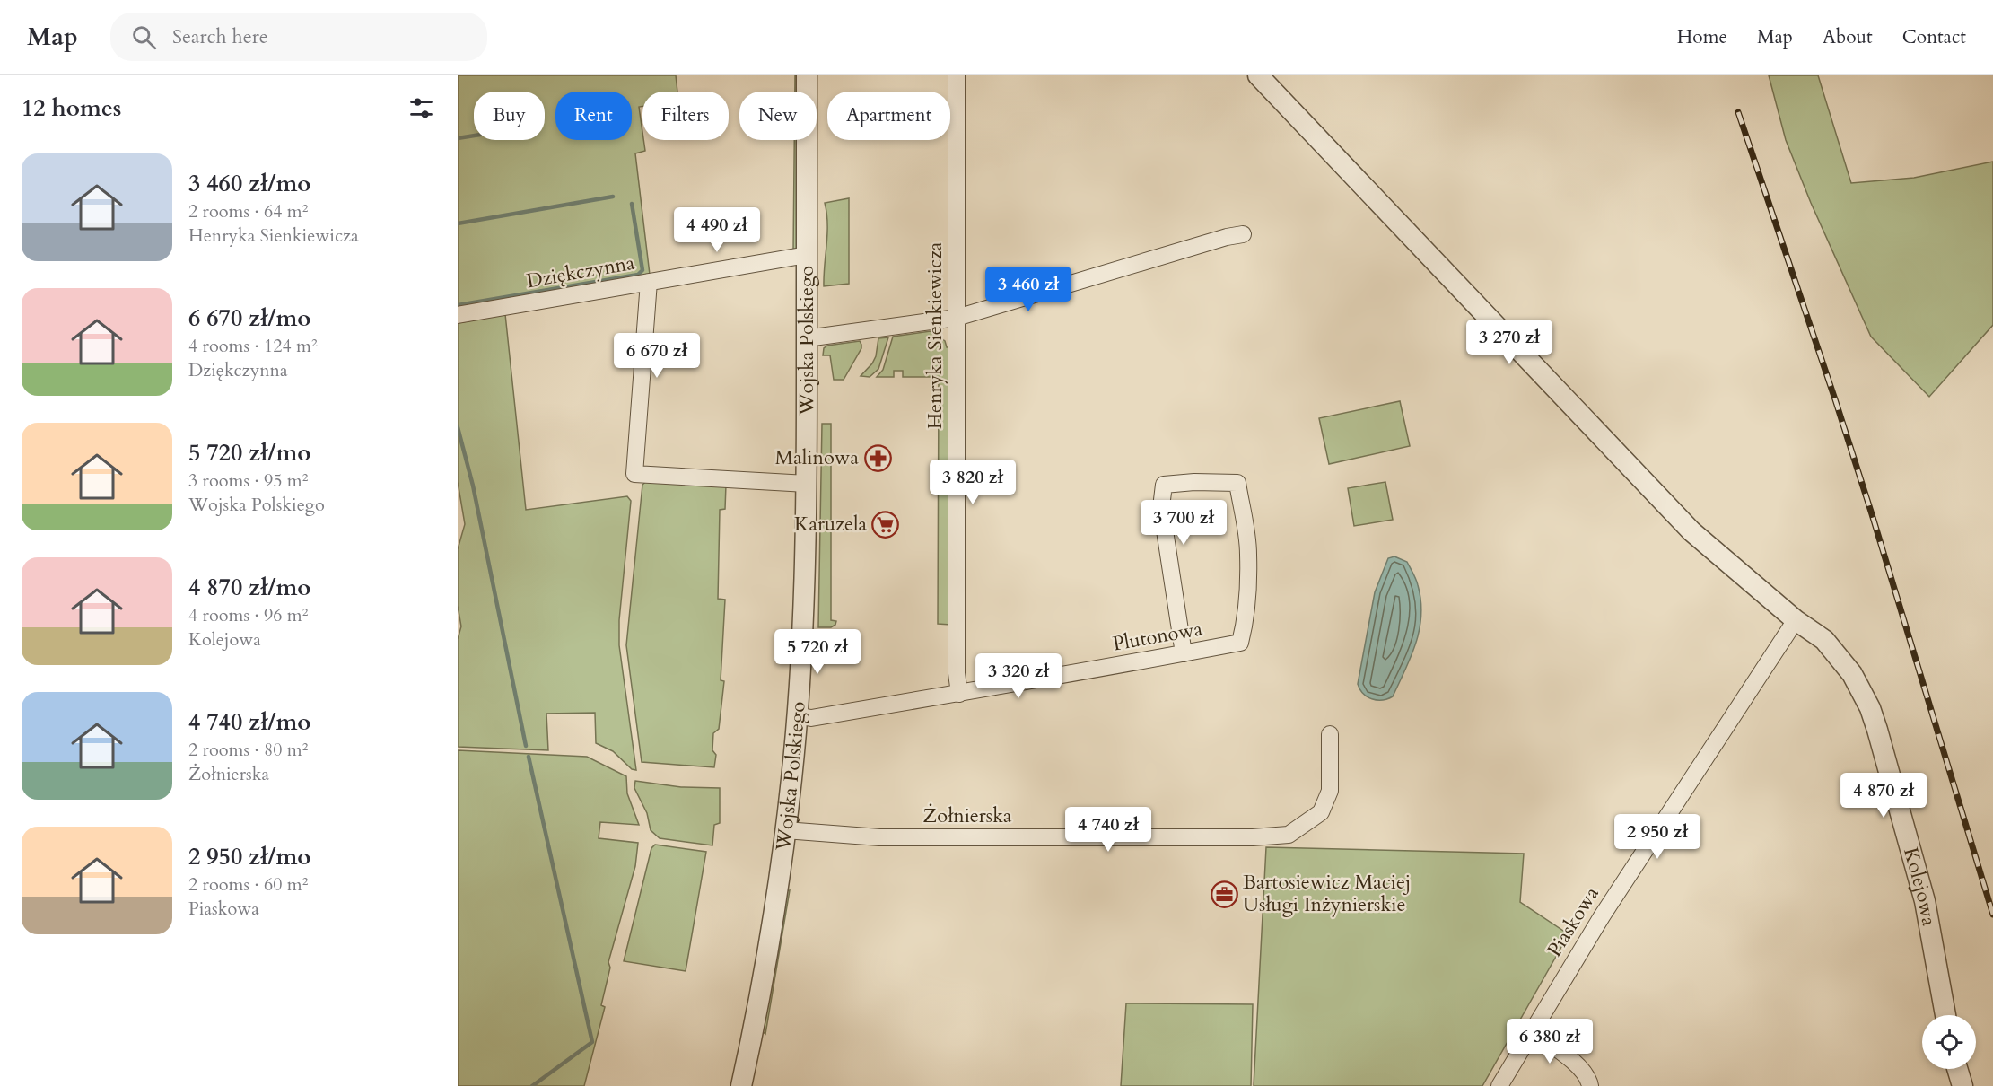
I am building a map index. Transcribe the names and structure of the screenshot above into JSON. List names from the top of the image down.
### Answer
{
  "streets": {
    "street": [
      "Dziękczynna",
      "Henryka Sienkiewicza",
      "Wojska Polskiego",
      "Plutonowa",
      "Żołnierska",
      "Kolejowa",
      "Piaskowa"
    ]
  },
  "crossings": [
    ["Dziękczynna", "Wojska Polskiego"],
    ["Henryka Sienkiewicza", "Plutonowa"],
    ["Wojska Polskiego", "Plutonowa"],
    ["Wojska Polskiego", "Żołnierska"],
    ["Kolejowa", "Piaskowa"]
  ],
  "places": {
    "pharmacy": ["Malinowa"],
    "supermarket": ["Karuzela"],
    "office": ["Bartosiewicz Maciej Usługi Inżynierskie"]
  },
  "page": {
    "header": "Map",
    "search": "Search here",
    "nav": [
      "Home",
      "Map",
      "About",
      "Contact"
    ],
    "heading": "12 homes",
    "chip": [
      "Buy",
      "Rent",
      "Filters",
      "New",
      "Apartment"
    ],
    "list": [
      {
        "name": "3 460 zł/mo",
        "note": "2 rooms · 64 m² · Henryka Sienkiewicza"
      },
      {
        "name": "6 670 zł/mo",
        "note": "4 rooms · 124 m² · Dziękczynna"
      },
      {
        "name": "5 720 zł/mo",
        "note": "3 rooms · 95 m² · Wojska Polskiego"
      },
      {
        "name": "4 870 zł/mo",
        "note": "4 rooms · 96 m² · Kolejowa"
      },
      {
        "name": "4 740 zł/mo",
        "note": "2 rooms · 80 m² · Żołnierska"
      },
      {
        "name": "2 950 zł/mo",
        "note": "2 rooms · 60 m² · Piaskowa"
      }
    ],
    "price": [
      "4 490 zł",
      "3 460 zł",
      "3 270 zł",
      "6 670 zł",
      "3 820 zł",
      "3 700 zł",
      "5 720 zł",
      "3 320 zł",
      "4 870 zł",
      "4 740 zł",
      "2 950 zł",
      "6 380 zł"
    ]
  }
}
